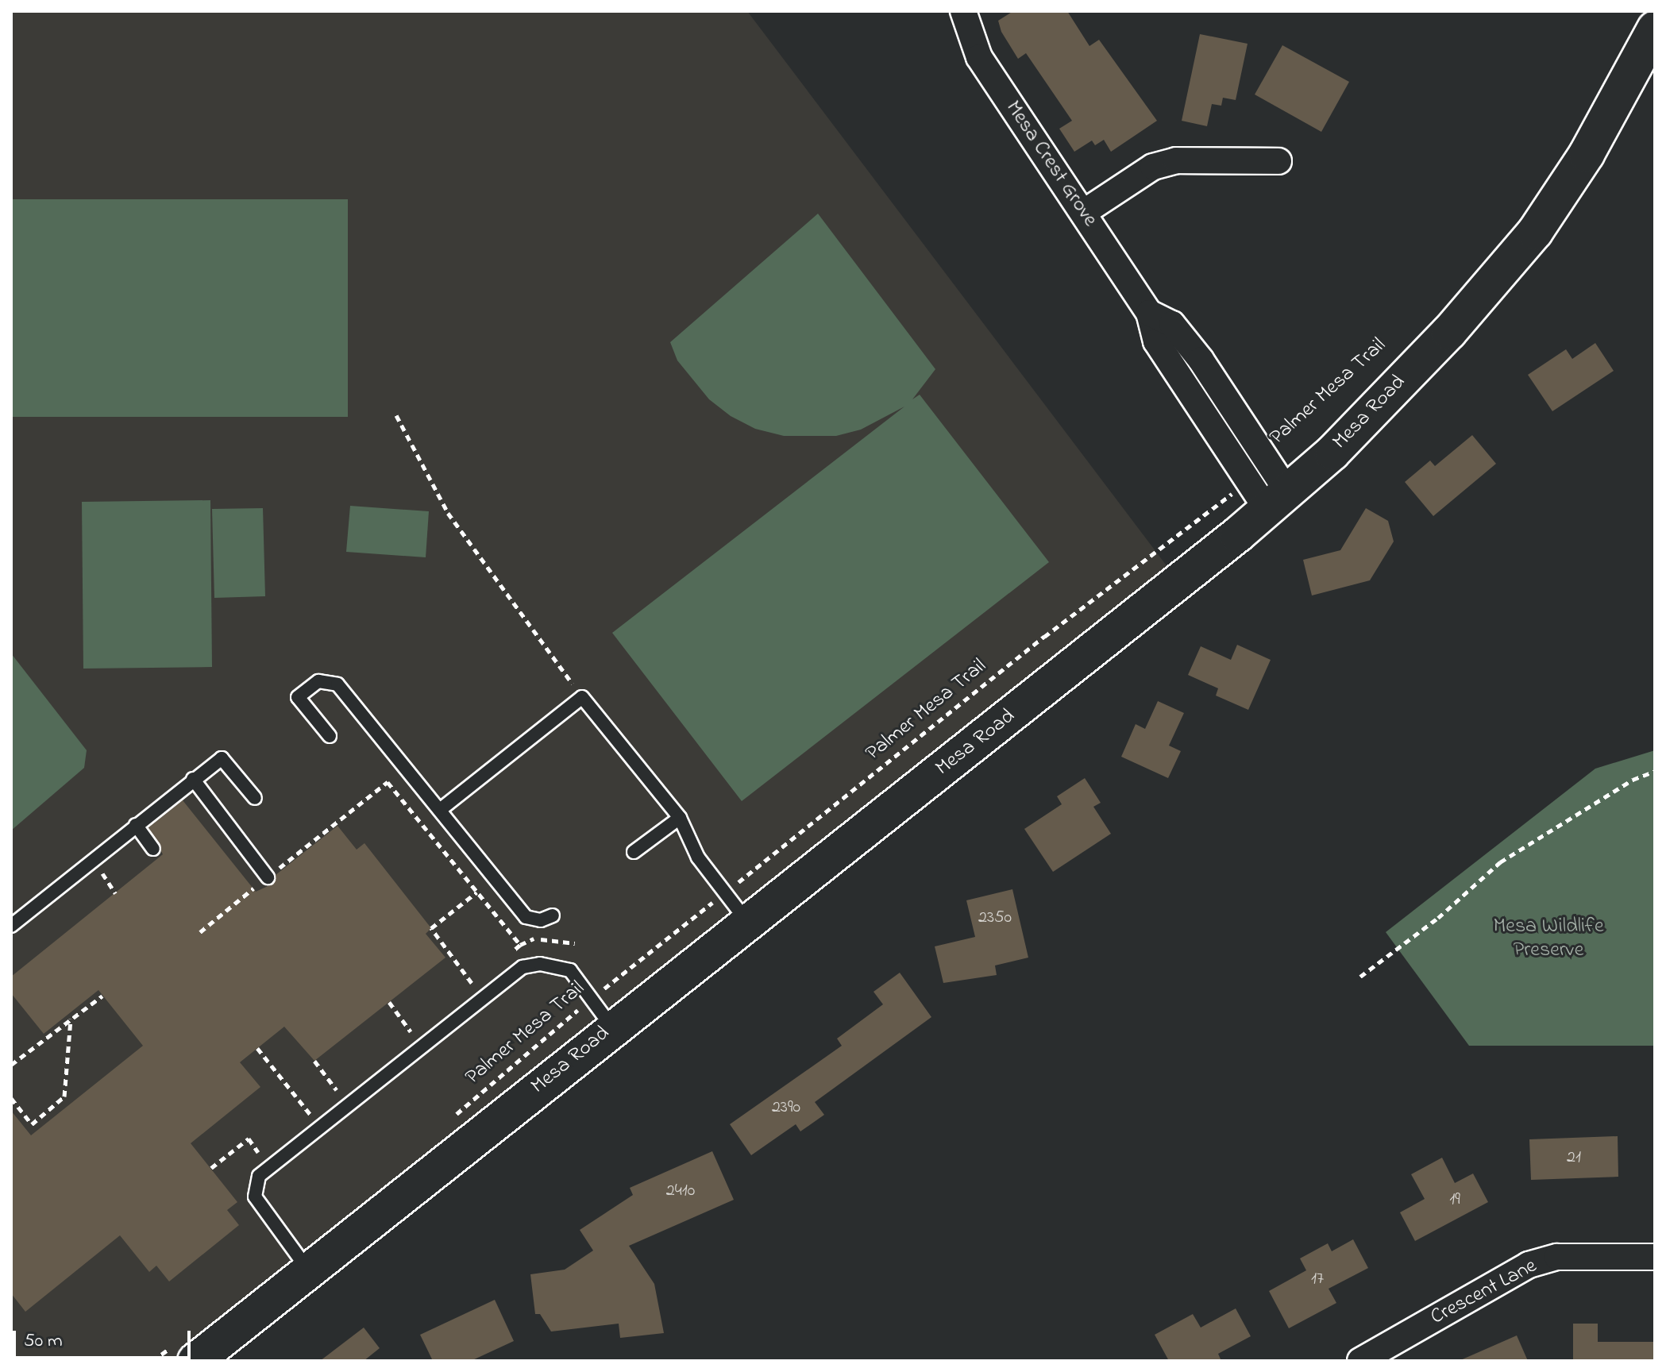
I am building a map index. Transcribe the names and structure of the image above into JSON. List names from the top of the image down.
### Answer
{
  "streets": {
    "main road": ["Mesa Road"],
    "street": ["Mesa Crest Grove", "Crescent Lane"],
    "path": ["Palmer Mesa Trail"]
  },
  "crossings": [
    ["Mesa Crest Grove", "Palmer Mesa Trail"],
    ["Mesa Crest Grove", "Mesa Road"]
  ],
  "parks": ["Mesa Wildlife Preserve"],
  "house_numbers": [
    "2350",
    "2390",
    "21",
    "2410",
    "19",
    "17"
  ],
  "scale_bar": "50 m"
}
